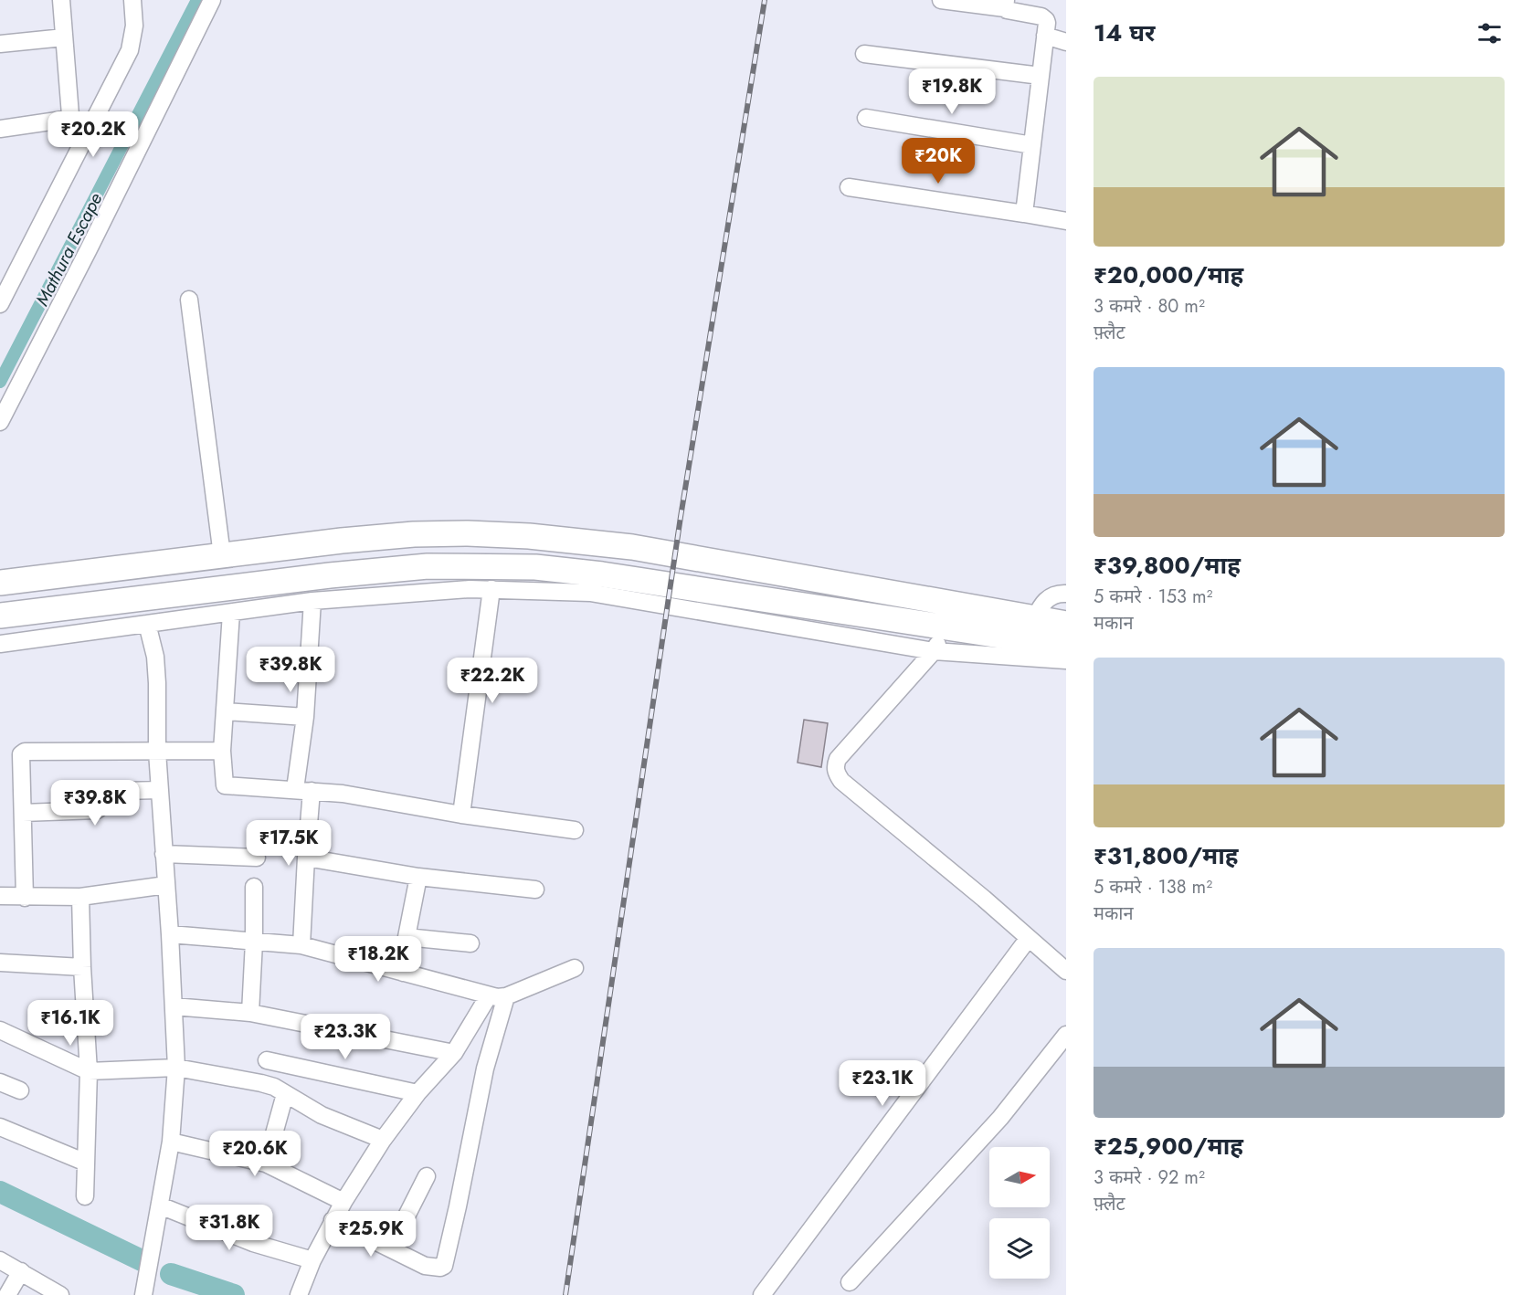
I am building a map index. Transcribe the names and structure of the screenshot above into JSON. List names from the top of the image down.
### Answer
{
  "water": ["Mathura Escape"],
  "north": "right",
  "page": {
    "heading": "14 घर",
    "list": [
      {
        "name": "₹20,000/माह",
        "note": "3 कमरे · 80 m² · फ़्लैट"
      },
      {
        "name": "₹39,800/माह",
        "note": "5 कमरे · 153 m² · मकान"
      },
      {
        "name": "₹31,800/माह",
        "note": "5 कमरे · 138 m² · मकान"
      },
      {
        "name": "₹25,900/माह",
        "note": "3 कमरे · 92 m² · फ़्लैट"
      }
    ],
    "price": [
      "₹19.8K",
      "₹20.2K",
      "₹20K",
      "₹39.8K",
      "₹22.2K",
      "₹39.8K",
      "₹17.5K",
      "₹18.2K",
      "₹16.1K",
      "₹23.3K",
      "₹23.1K",
      "₹20.6K",
      "₹31.8K",
      "₹25.9K"
    ]
  }
}
